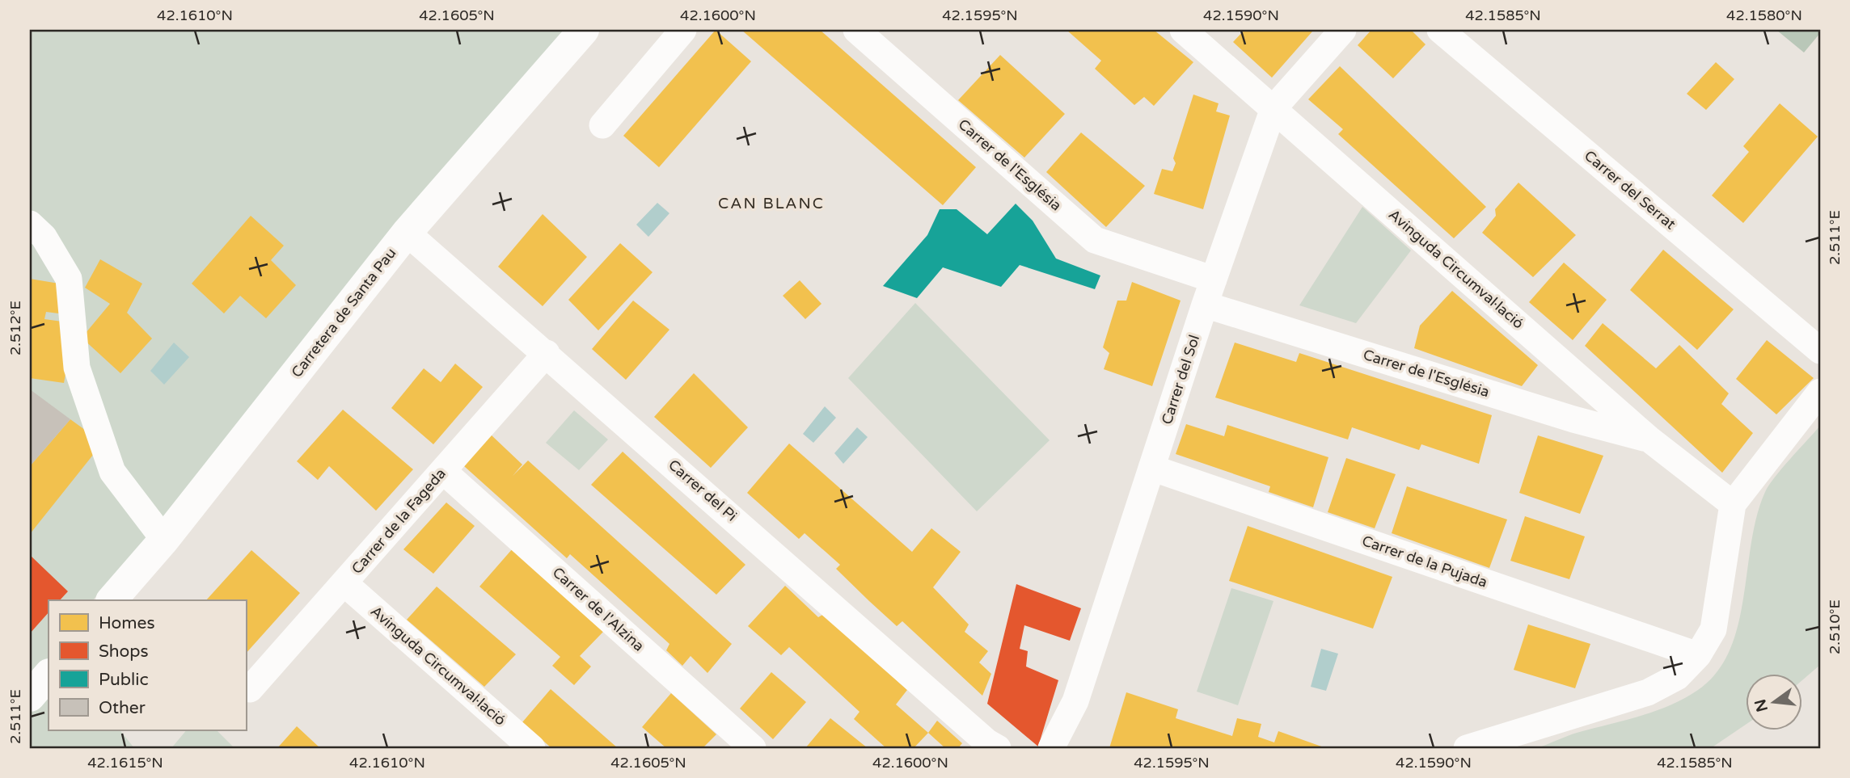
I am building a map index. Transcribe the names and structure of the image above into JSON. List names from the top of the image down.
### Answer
{
  "streets": {
    "main road": ["Carretera de Santa Pau"],
    "street": [
      "Carrer de l'Església",
      "Carrer del Serrat",
      "Avinguda Circumval·lació",
      "Carrer del Sol",
      "Carrer del Pi",
      "Carrer de la Fageda",
      "Carrer de la Pujada",
      "Carrer de l'Alzina"
    ]
  },
  "crossings": [
    ["Carrer de l'Església", "Avinguda Circumval·lació"],
    ["Carrer de l'Església", "Carrer del Sol"],
    ["Avinguda Circumval·lació", "Carrer del Sol"],
    ["Avinguda Circumval·lació", "Carrer de la Fageda"],
    ["Carretera de Santa Pau", "Carrer del Pi"],
    ["Carrer del Sol", "Carrer de la Pujada"],
    ["Carrer del Pi", "Carrer de la Fageda"],
    ["Carrer de la Fageda", "Carrer de l'Alzina"]
  ],
  "districts": ["CAN BLANC"],
  "legend": [
    "Homes",
    "Shops",
    "Public",
    "Other"
  ],
  "north": "left",
  "coordinates": [
    "42.1610°N",
    "42.1605°N",
    "42.1600°N",
    "42.1595°N",
    "42.1590°N",
    "42.1585°N",
    "42.1580°N",
    "2.511°E",
    "2.512°E",
    "2.510°E",
    "42.1615°N"
  ]
}
